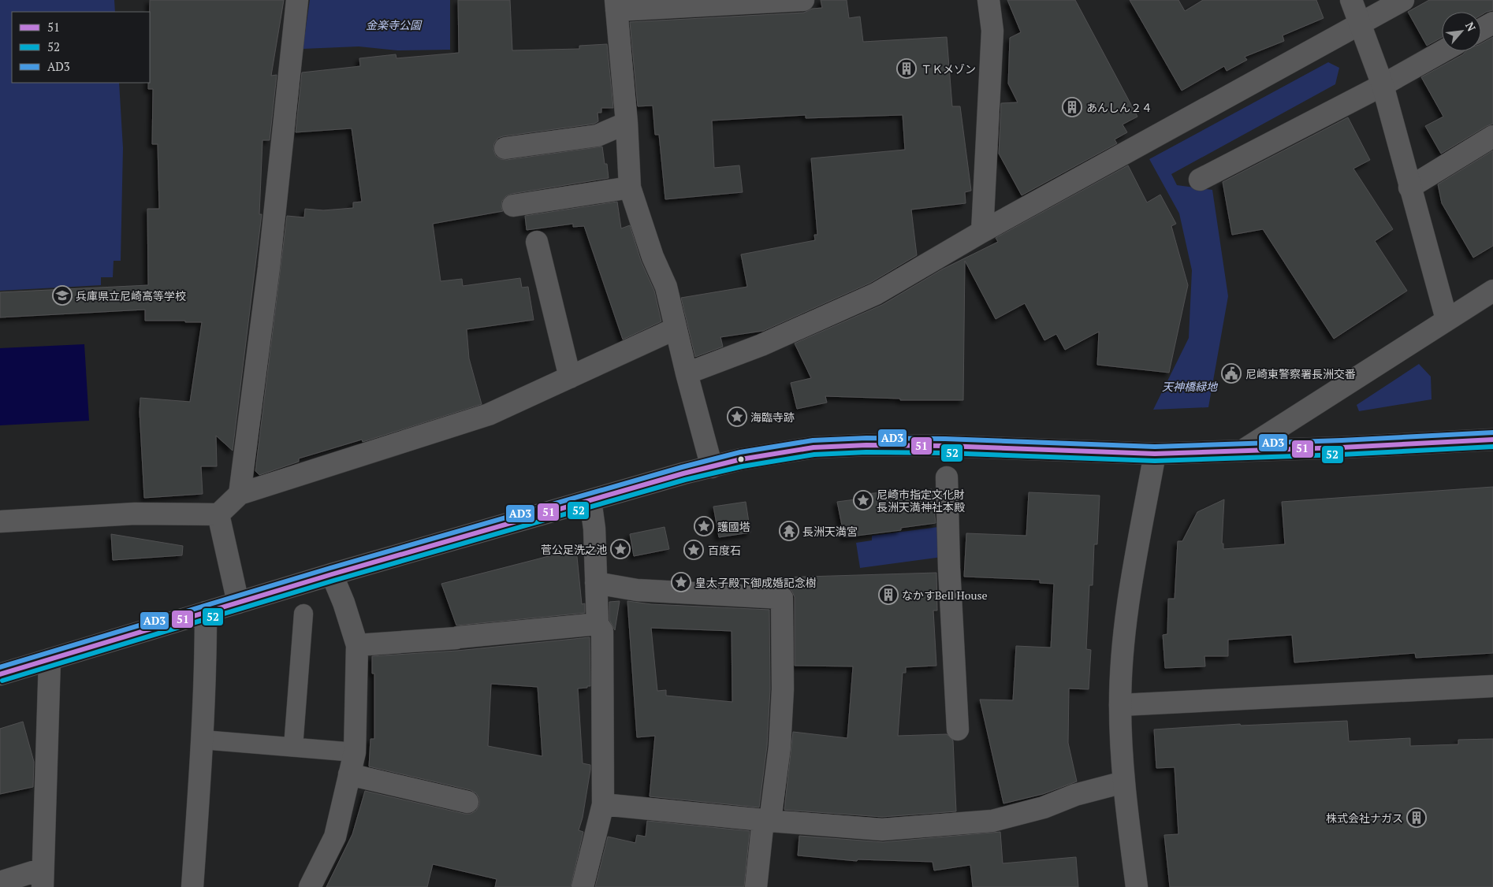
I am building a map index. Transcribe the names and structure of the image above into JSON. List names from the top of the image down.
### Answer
{
  "parks": ["金楽寺公園", "天神橋緑地"],
  "places": {
    "building": [
      "ＴＫメゾン",
      "あんしん２４",
      "なかすBell House",
      "株式会社ナガス"
    ],
    "school or university": ["兵庫県立尼崎高等学校"],
    "public building": ["尼崎東警察署長洲交番"],
    "place": [
      "海臨寺跡",
      "尼崎市指定文化財 長洲天満神社本殿",
      "護國塔",
      "菅公足洗之池",
      "百度石",
      "皇太子殿下御成婚記念樹"
    ],
    "temple": ["長洲天満宮"]
  },
  "lines": ["transit line AD3", "transit line 51", "transit line 52"],
  "legend": ["51", "52", "AD3"],
  "north": "top right"
}
